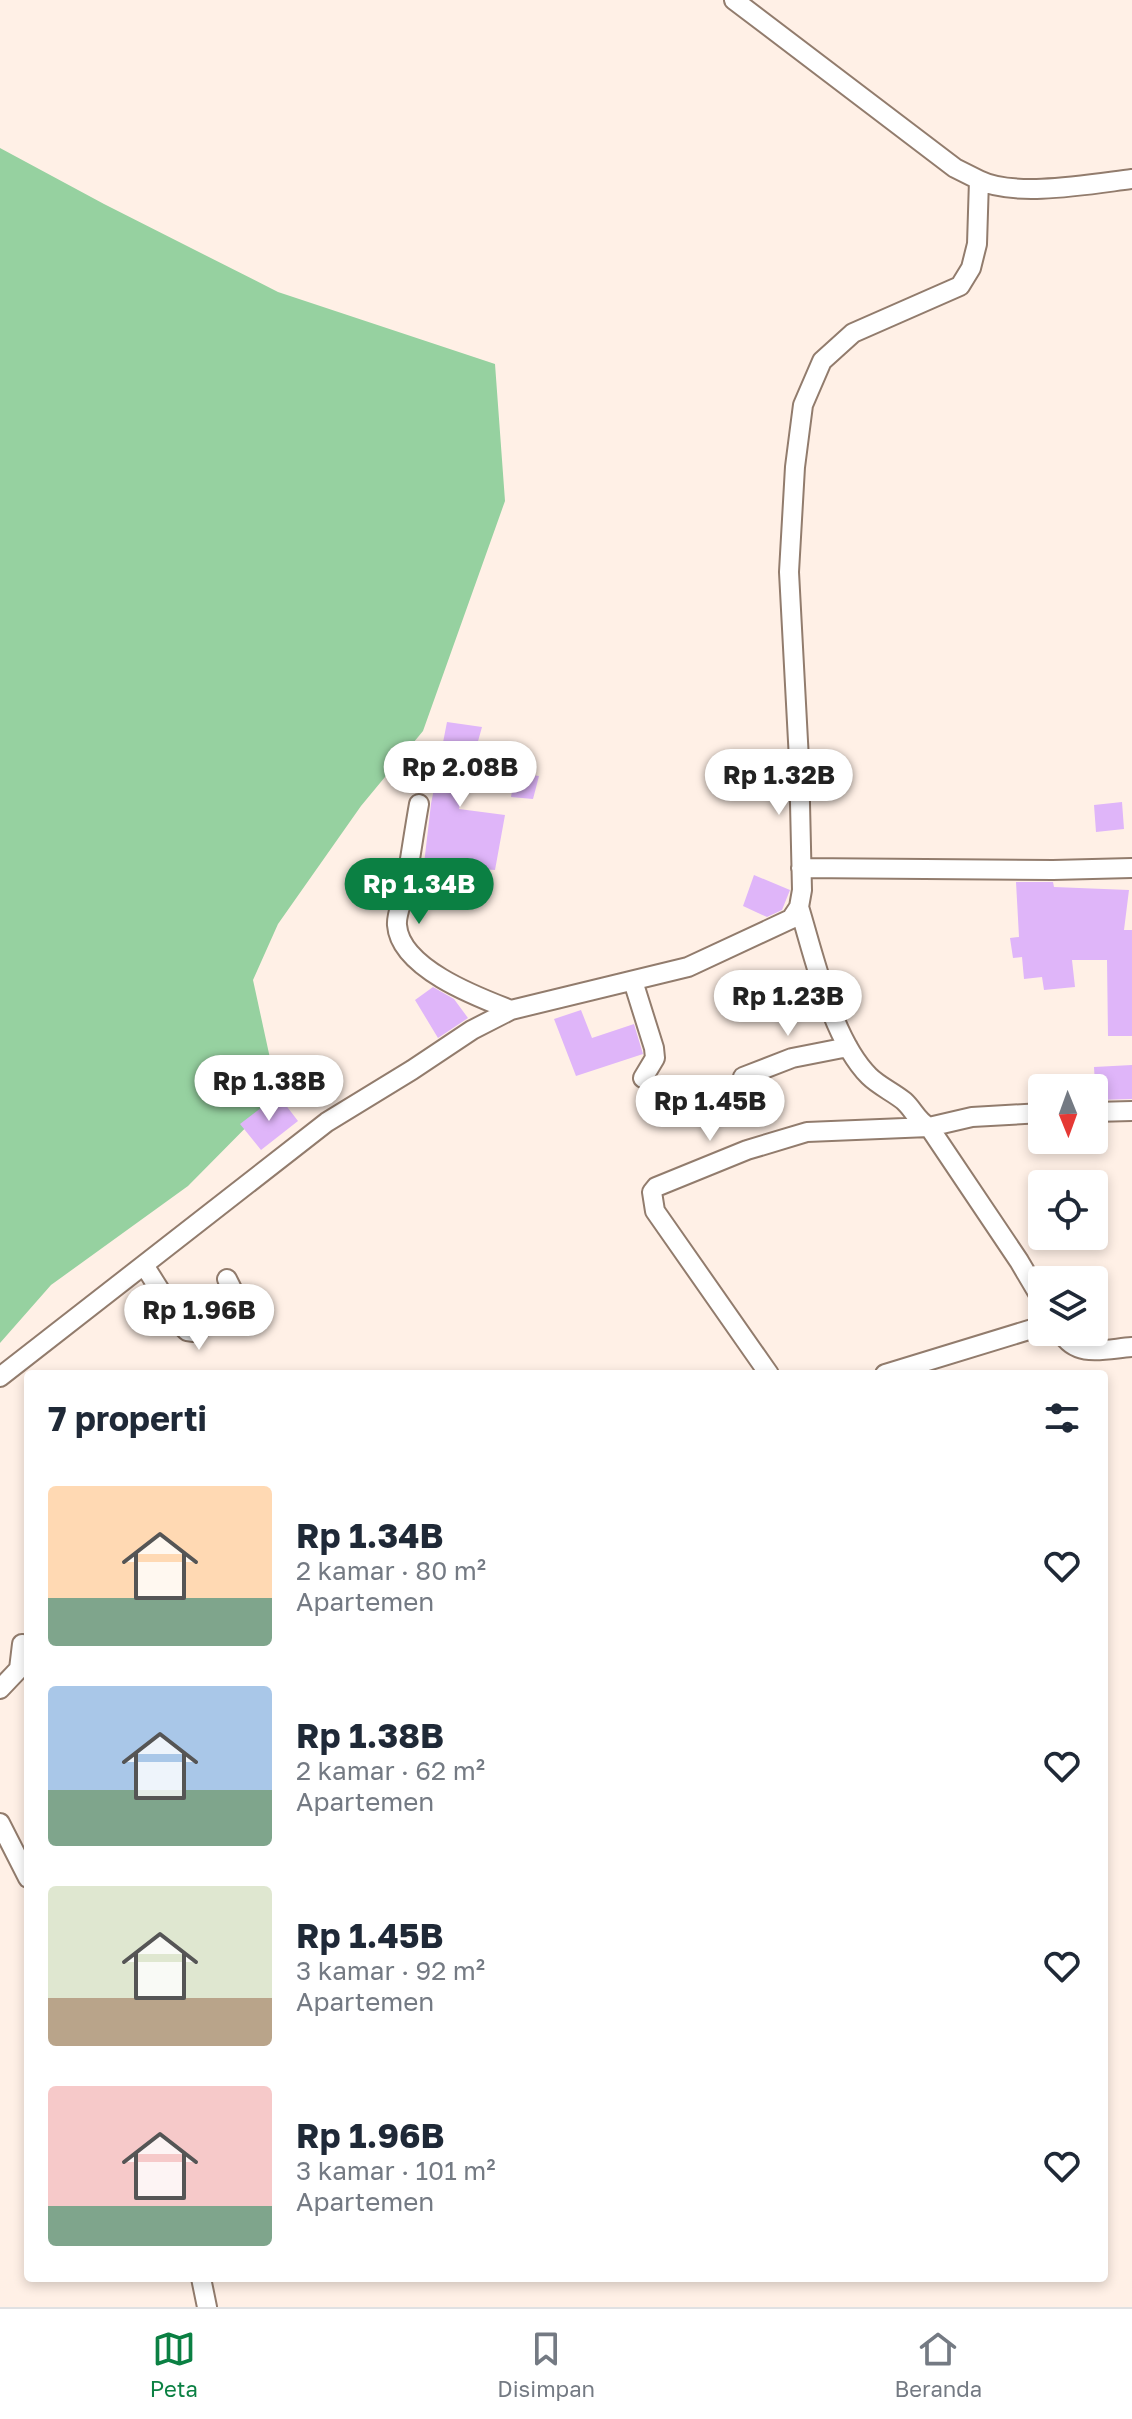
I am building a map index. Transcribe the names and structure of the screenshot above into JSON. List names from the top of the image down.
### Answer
{
  "north": "bottom",
  "page": {
    "price": [
      "Rp 2.08B",
      "Rp 1.32B",
      "Rp 1.34B",
      "Rp 1.23B",
      "Rp 1.38B",
      "Rp 1.45B",
      "Rp 1.96B"
    ],
    "heading": "7 properti",
    "list": [
      {
        "name": "Rp 1.34B",
        "note": "2 kamar · 80 m² · Apartemen"
      },
      {
        "name": "Rp 1.38B",
        "note": "2 kamar · 62 m² · Apartemen"
      },
      {
        "name": "Rp 1.45B",
        "note": "3 kamar · 92 m² · Apartemen"
      },
      {
        "name": "Rp 1.96B",
        "note": "3 kamar · 101 m² · Apartemen"
      }
    ],
    "tabs": ["Peta", "Disimpan", "Beranda"]
  }
}
